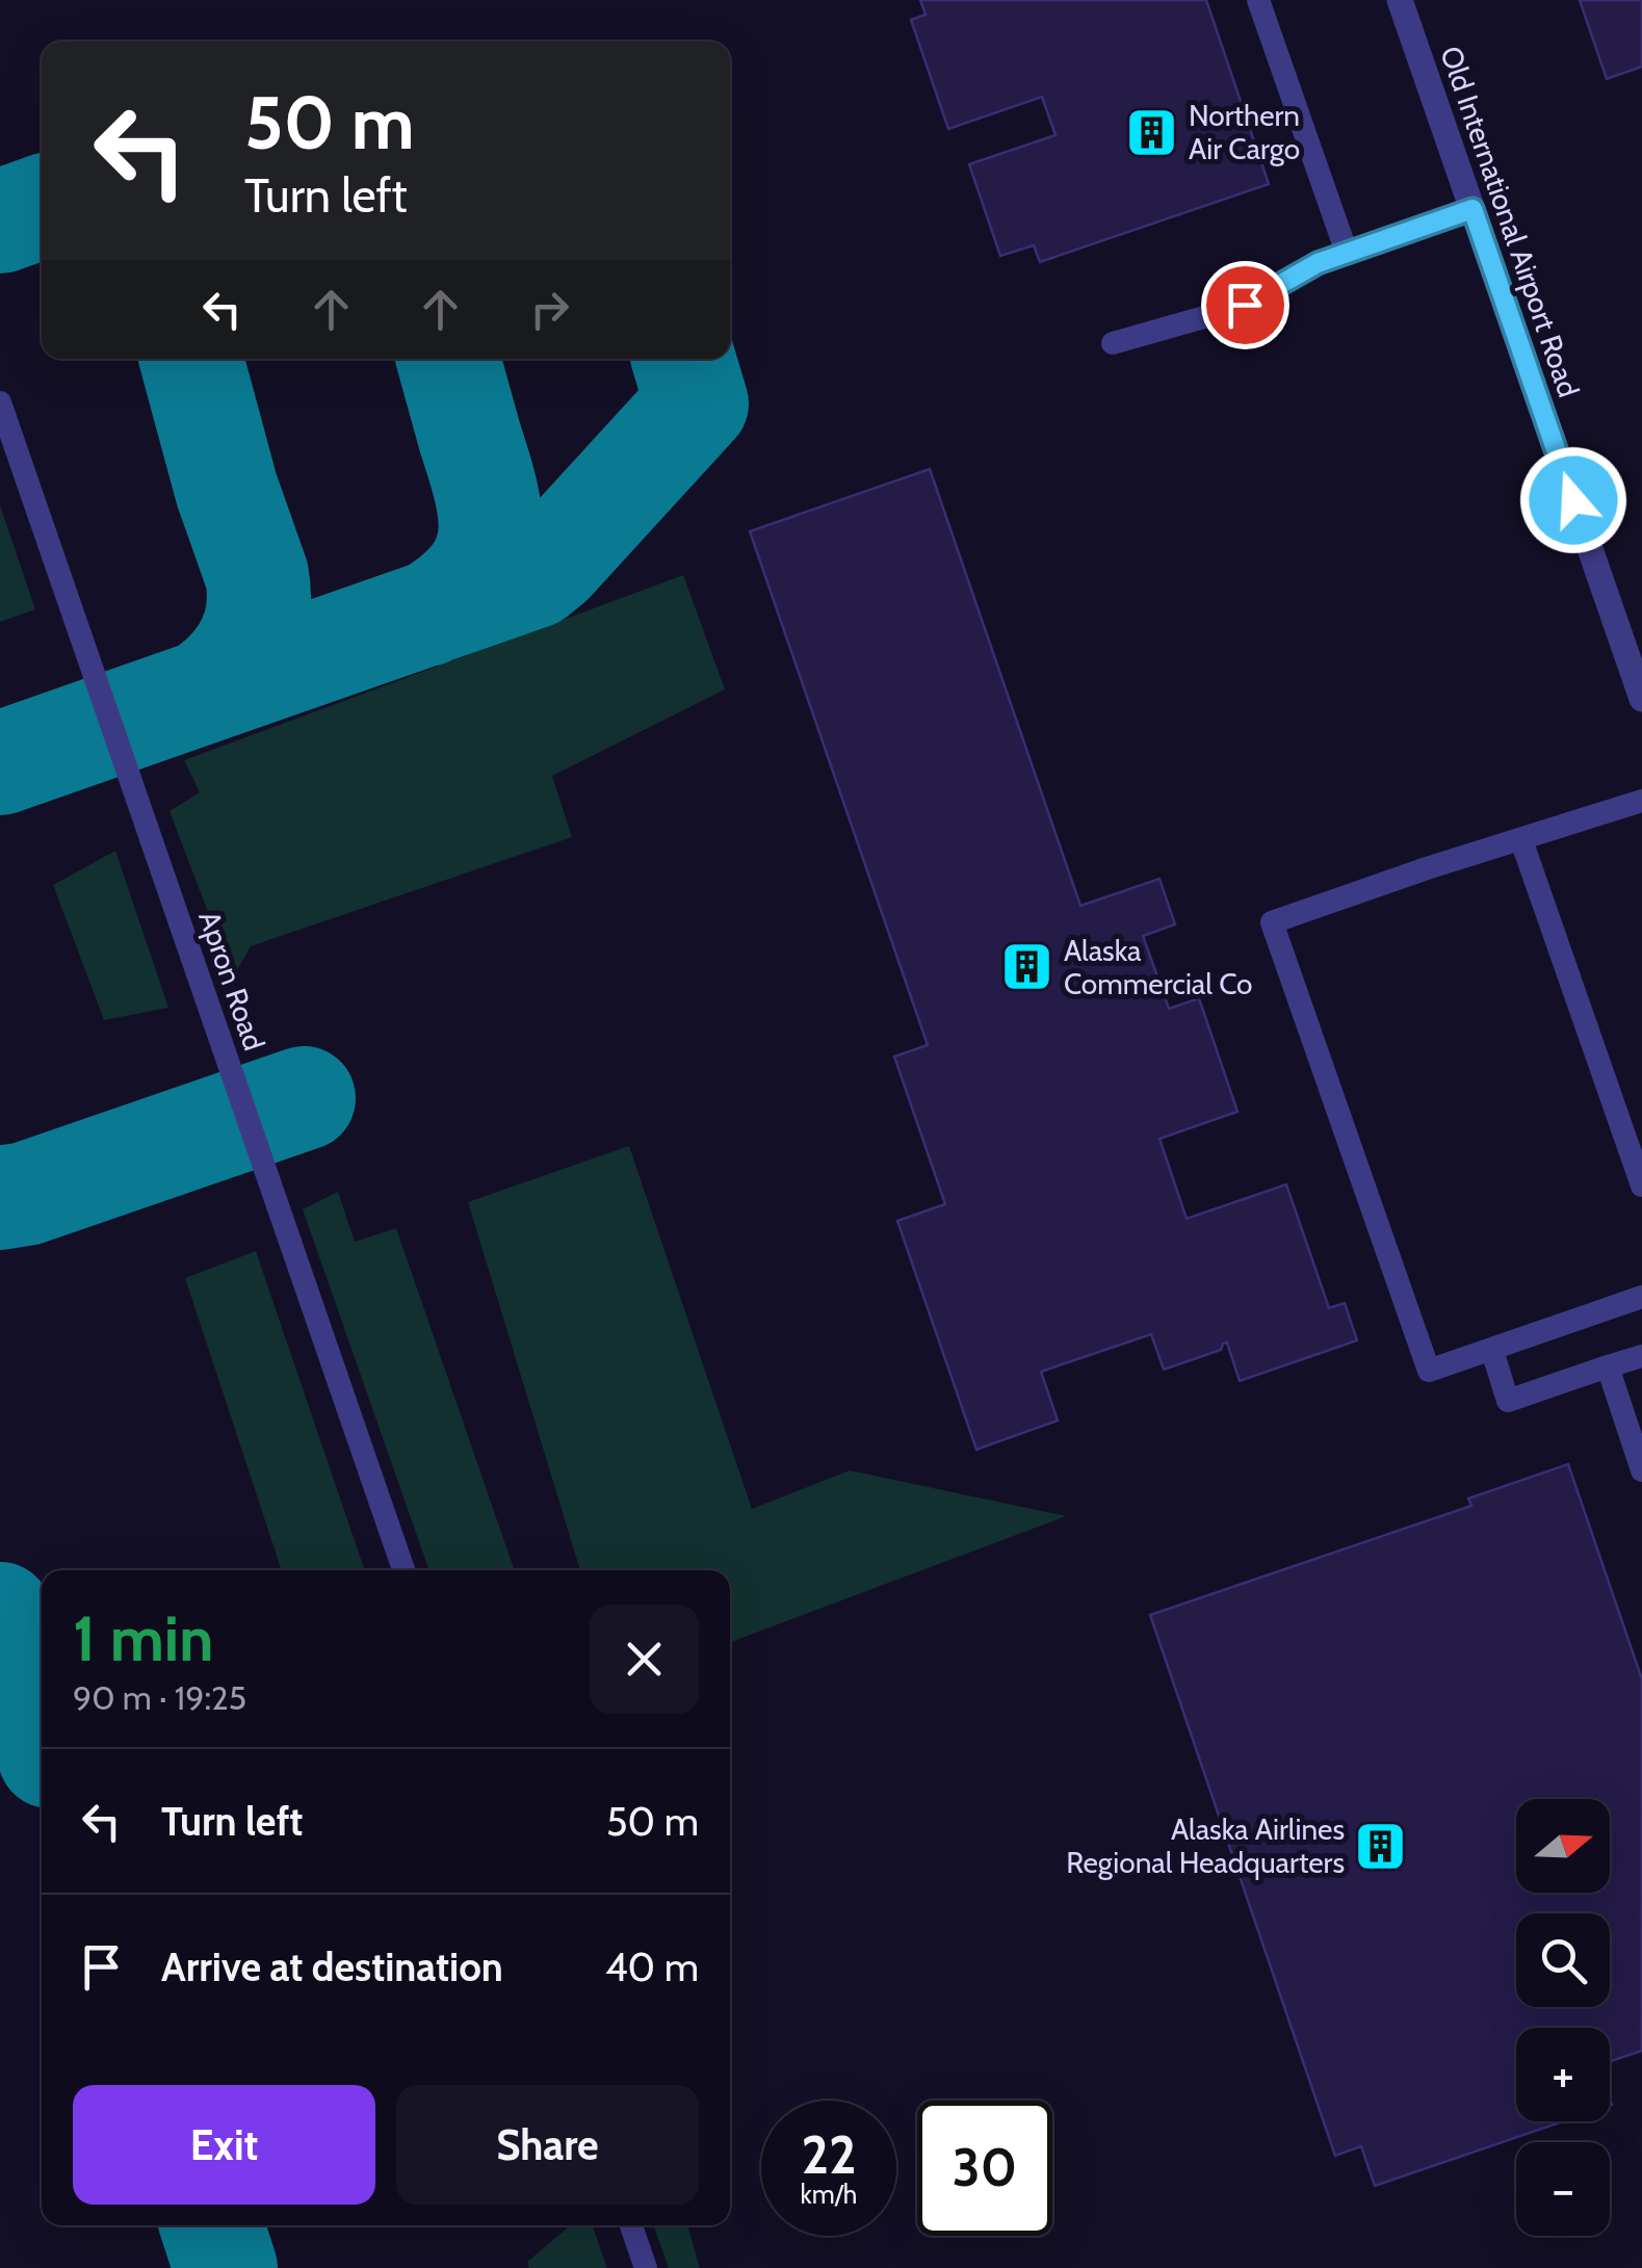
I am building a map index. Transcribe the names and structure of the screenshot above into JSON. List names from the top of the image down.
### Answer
{
  "streets": {
    "street": ["Old International Airport Road"],
    "lane": ["Apron Road"]
  },
  "places": {
    "building": ["Northern Air Cargo", "Alaska Commercial Co", "Alaska Airlines Regional Headquarters"]
  },
  "north": "right",
  "page": {
    "turn": ["50 m", "Turn left"],
    "heading": ["1 min", "90 m · 19:25"],
    "list": [
      {
        "name": "Turn left",
        "value": "50 m"
      },
      {
        "name": "Arrive at destination",
        "value": "40 m"
      }
    ],
    "map_buttons": ["+", "−"],
    "buttons": ["Exit", "Share"],
    "speed": "22 km/h",
    "limit": "30"
  }
}
